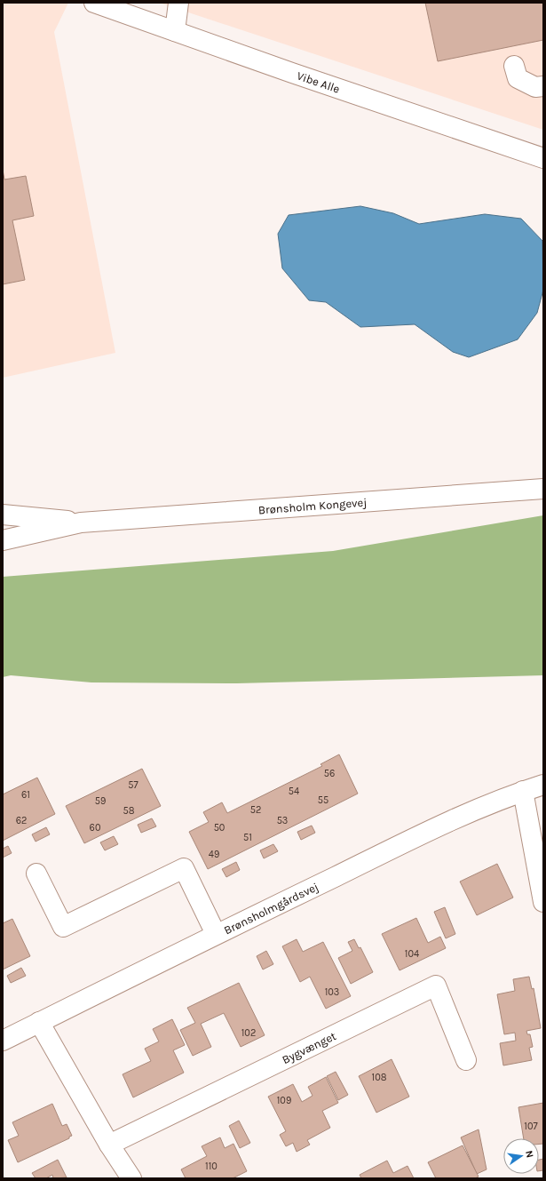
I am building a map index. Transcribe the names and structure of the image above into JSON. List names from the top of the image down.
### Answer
{
  "streets": {
    "street": [
      "Vibe Alle",
      "Brønsholm Kongevej",
      "Brønsholmgårdsvej",
      "Bygvænget"
    ]
  },
  "house_numbers": [
    "56",
    "57",
    "54",
    "61",
    "55",
    "59",
    "52",
    "58",
    "62",
    "53",
    "60",
    "50",
    "51",
    "49",
    "104",
    "103",
    "102",
    "108",
    "109",
    "107",
    "110"
  ],
  "north": "right"
}
